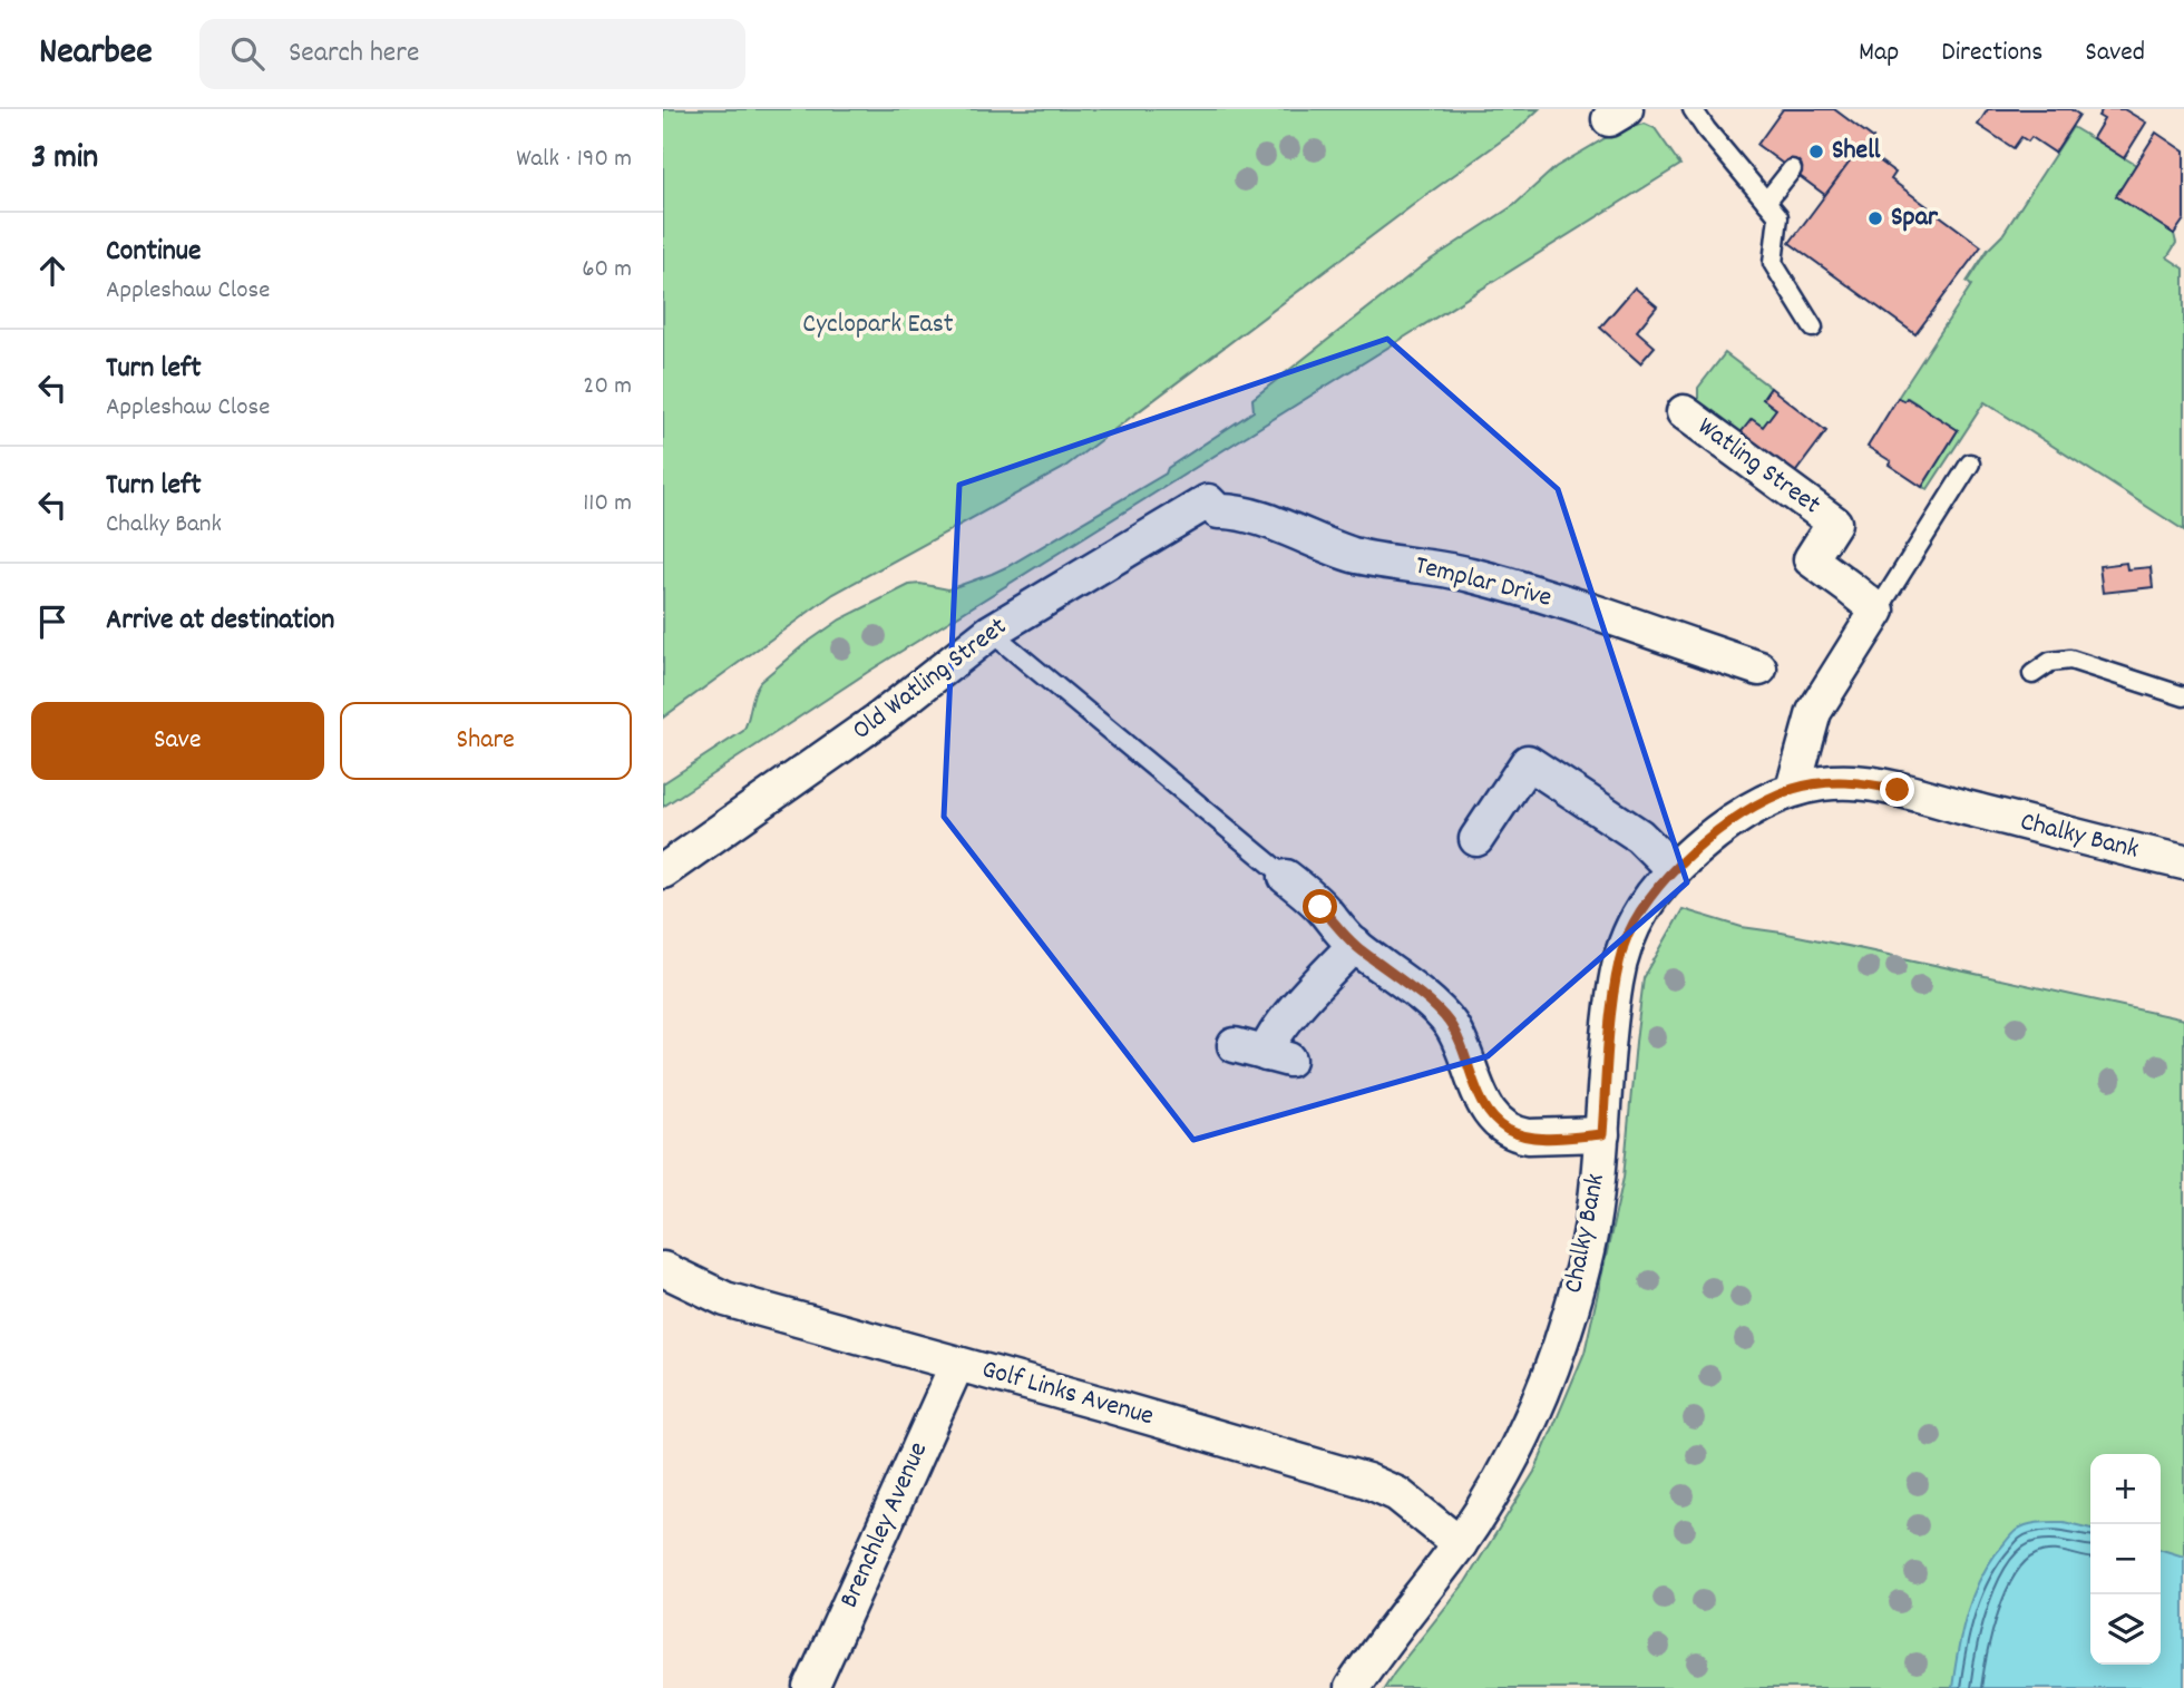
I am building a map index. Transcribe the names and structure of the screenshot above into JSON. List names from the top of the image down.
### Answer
{
  "streets": {
    "street": [
      "Watling Street",
      "Templar Drive",
      "Old Watling Street",
      "Chalky Bank",
      "Golf Links Avenue",
      "Brenchley Avenue"
    ]
  },
  "crossings": [
    ["Templar Drive", "Old Watling Street"],
    ["Chalky Bank", "Golf Links Avenue"],
    ["Golf Links Avenue", "Brenchley Avenue"]
  ],
  "parks": ["Cyclopark East"],
  "places": ["Shell", "Spar"],
  "page": {
    "header": "Nearbee",
    "search": "Search here",
    "nav": ["Map", "Directions", "Saved"],
    "heading": ["3 min", "Walk · 190 m"],
    "list": [
      ["Continue", "Appleshaw Close", "60 m"],
      ["Turn left", "Appleshaw Close", "20 m"],
      ["Turn left", "Chalky Bank", "110 m"],
      "Arrive at destination"
    ],
    "buttons": ["Save", "Share"],
    "map_buttons": ["+", "−"]
  }
}
